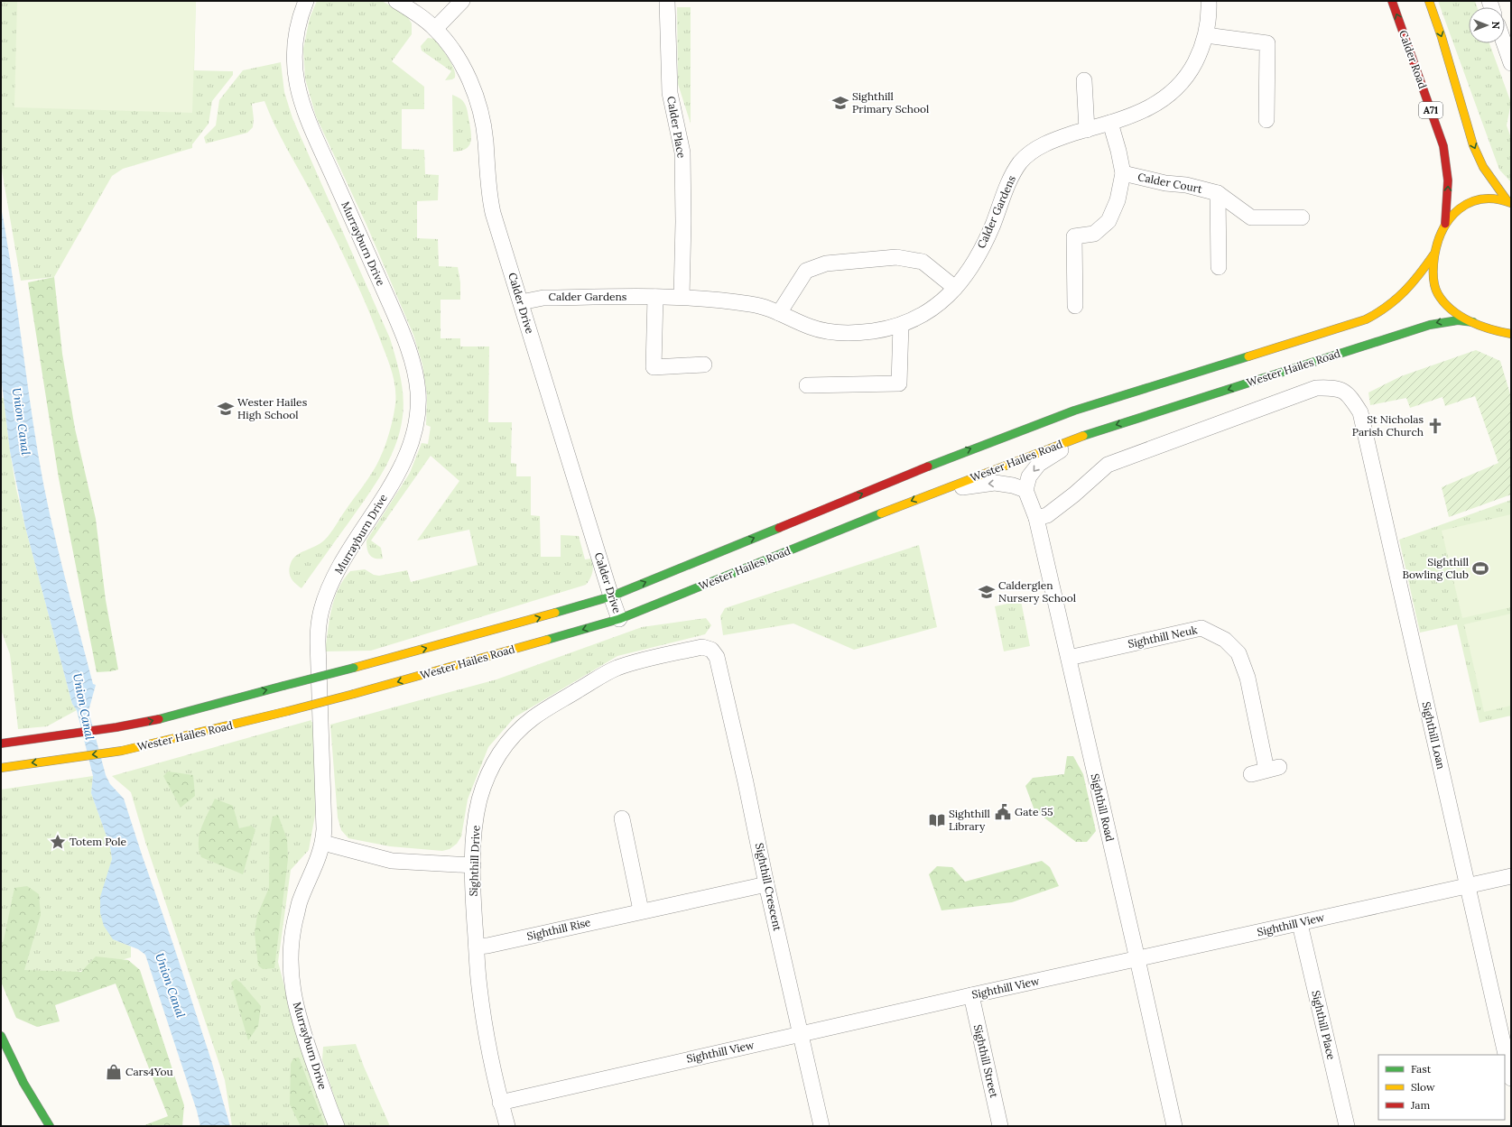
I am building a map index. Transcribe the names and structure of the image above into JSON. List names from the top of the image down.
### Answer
{
  "streets": {
    "main road": ["Calder Road", "A71", "Wester Hailes Road"],
    "street": [
      "Calder Place",
      "Calder Court",
      "Calder Gardens",
      "Murrayburn Drive",
      "Calder Drive",
      "Sighthill Neuk",
      "Sighthill Loan",
      "Sighthill Road",
      "Sighthill Drive",
      "Sighthill Crescent",
      "Sighthill View",
      "Sighthill Rise",
      "Sighthill Place",
      "Sighthill Street"
    ]
  },
  "crossings": [
    ["Calder Road", "A71"],
    ["A71", "Wester Hailes Road"],
    ["Calder Place", "Calder Gardens"],
    ["Calder Court", "Calder Gardens"],
    ["Calder Gardens", "Calder Drive"],
    ["Calder Drive", "Wester Hailes Road"],
    ["Sighthill Neuk", "Sighthill Road"],
    ["Sighthill Loan", "Sighthill Road"],
    ["Sighthill Loan", "Sighthill View"],
    ["Sighthill Road", "Sighthill View"],
    ["Sighthill Drive", "Sighthill Crescent"],
    ["Sighthill Drive", "Sighthill View"],
    ["Sighthill Drive", "Sighthill Rise"],
    ["Sighthill Crescent", "Sighthill View"],
    ["Sighthill Crescent", "Sighthill Rise"],
    ["Sighthill View", "Sighthill Place"],
    ["Sighthill View", "Sighthill Street"]
  ],
  "water": ["Union Canal"],
  "places": {
    "school or university": ["Sighthill Primary School", "Wester Hailes High School", "Calderglen Nursery School"],
    "church": ["St Nicholas Parish Church"],
    "sports": ["Sighthill Bowling Club"],
    "public building": ["Gate 55"],
    "library": ["Sighthill Library"],
    "place": ["Totem Pole"],
    "shop": ["Cars4You"]
  },
  "legend": ["Fast", "Slow", "Jam"],
  "north": "right"
}
